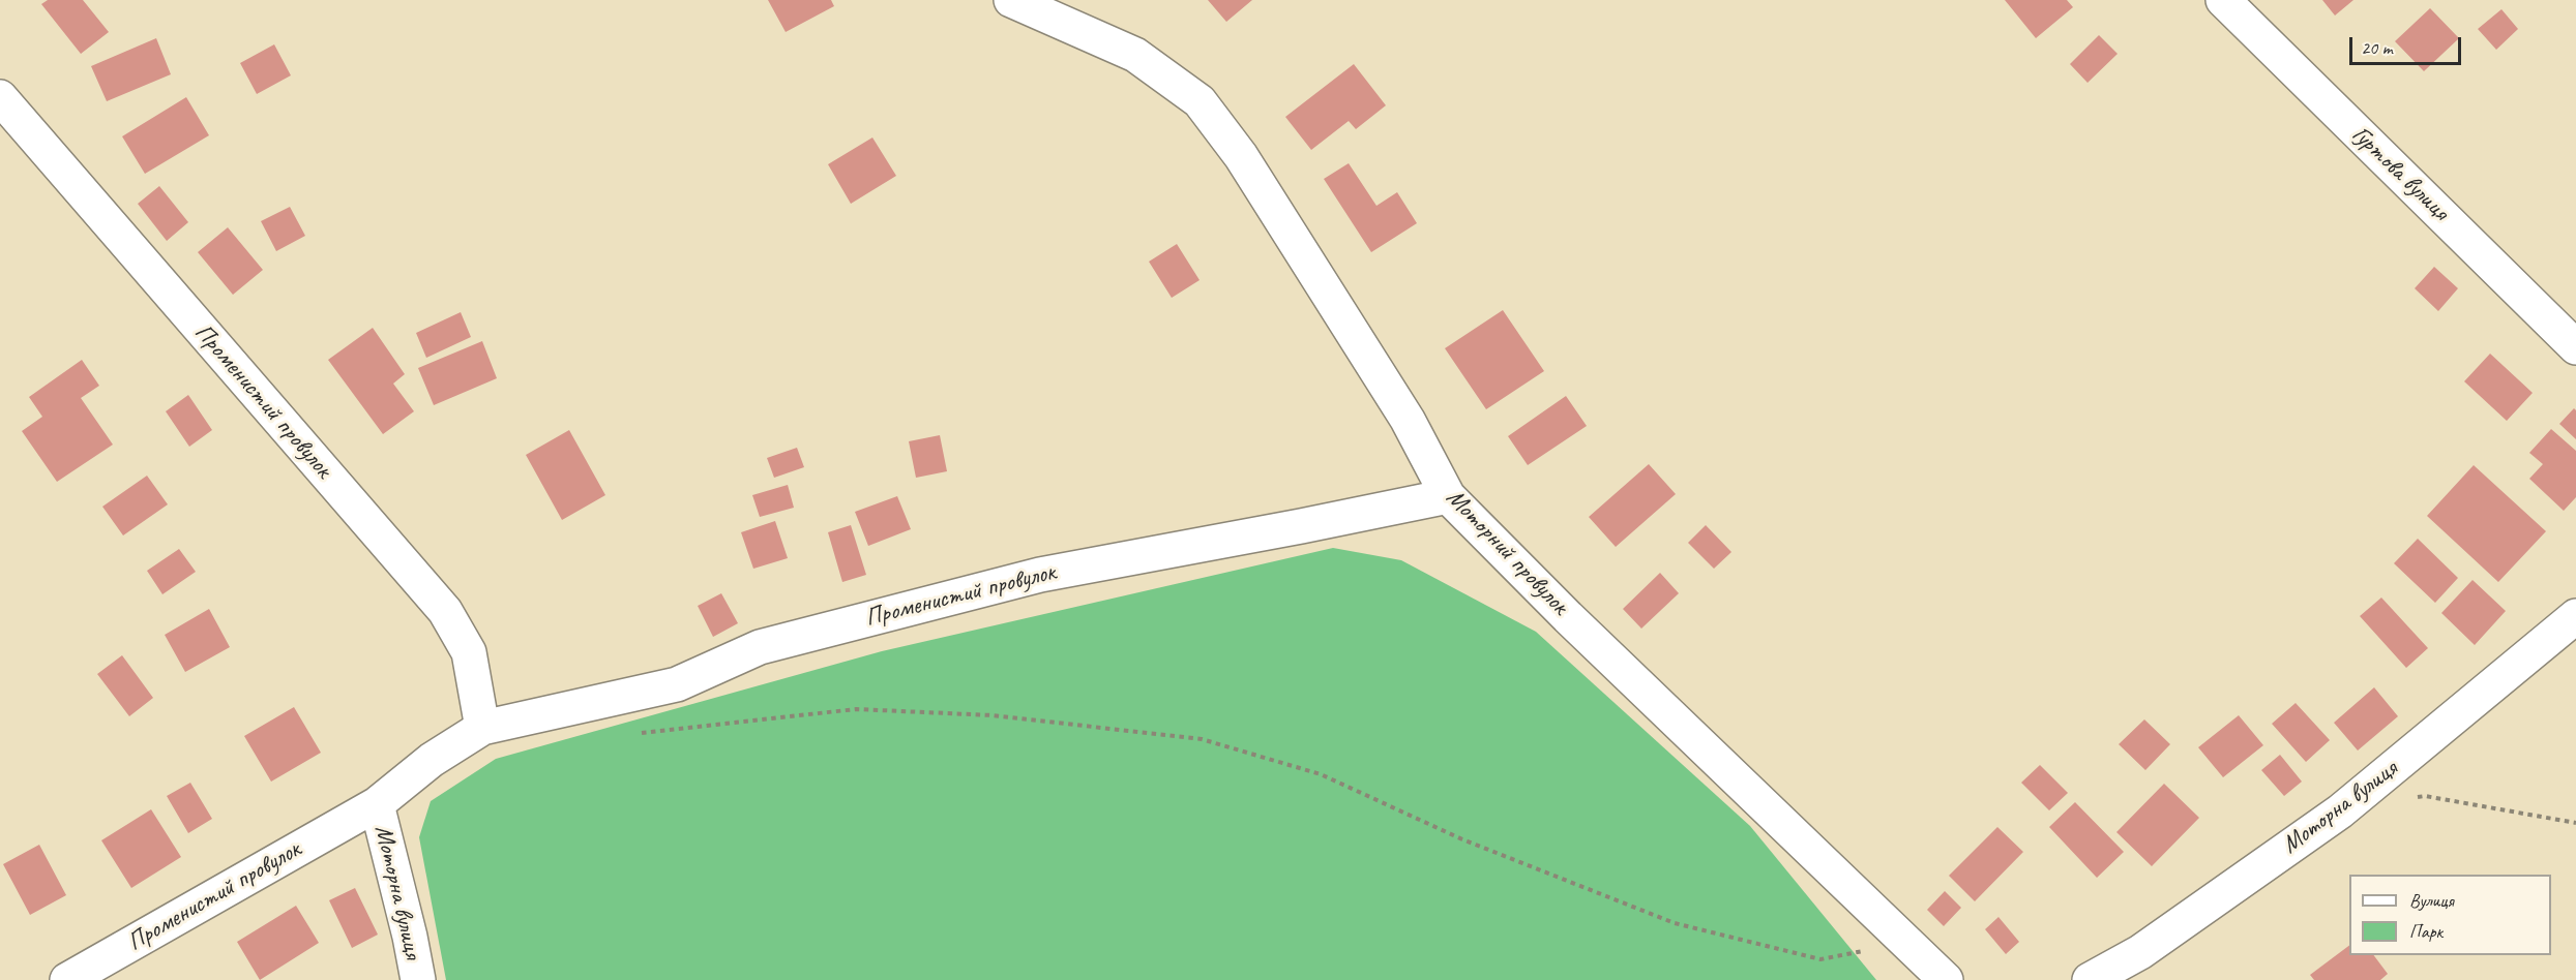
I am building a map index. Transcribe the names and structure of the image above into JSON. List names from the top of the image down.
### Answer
{
  "streets": {
    "street": [
      "Гуртова вулиця",
      "Променистий провулок",
      "Моторний провулок",
      "Моторна вулиця"
    ]
  },
  "crossings": [
    ["Променистий провулок", "Моторний провулок"],
    ["Променистий провулок", "Моторна вулиця"]
  ],
  "legend": ["Вулиця", "Парк"],
  "scale_bar": "20 m"
}
